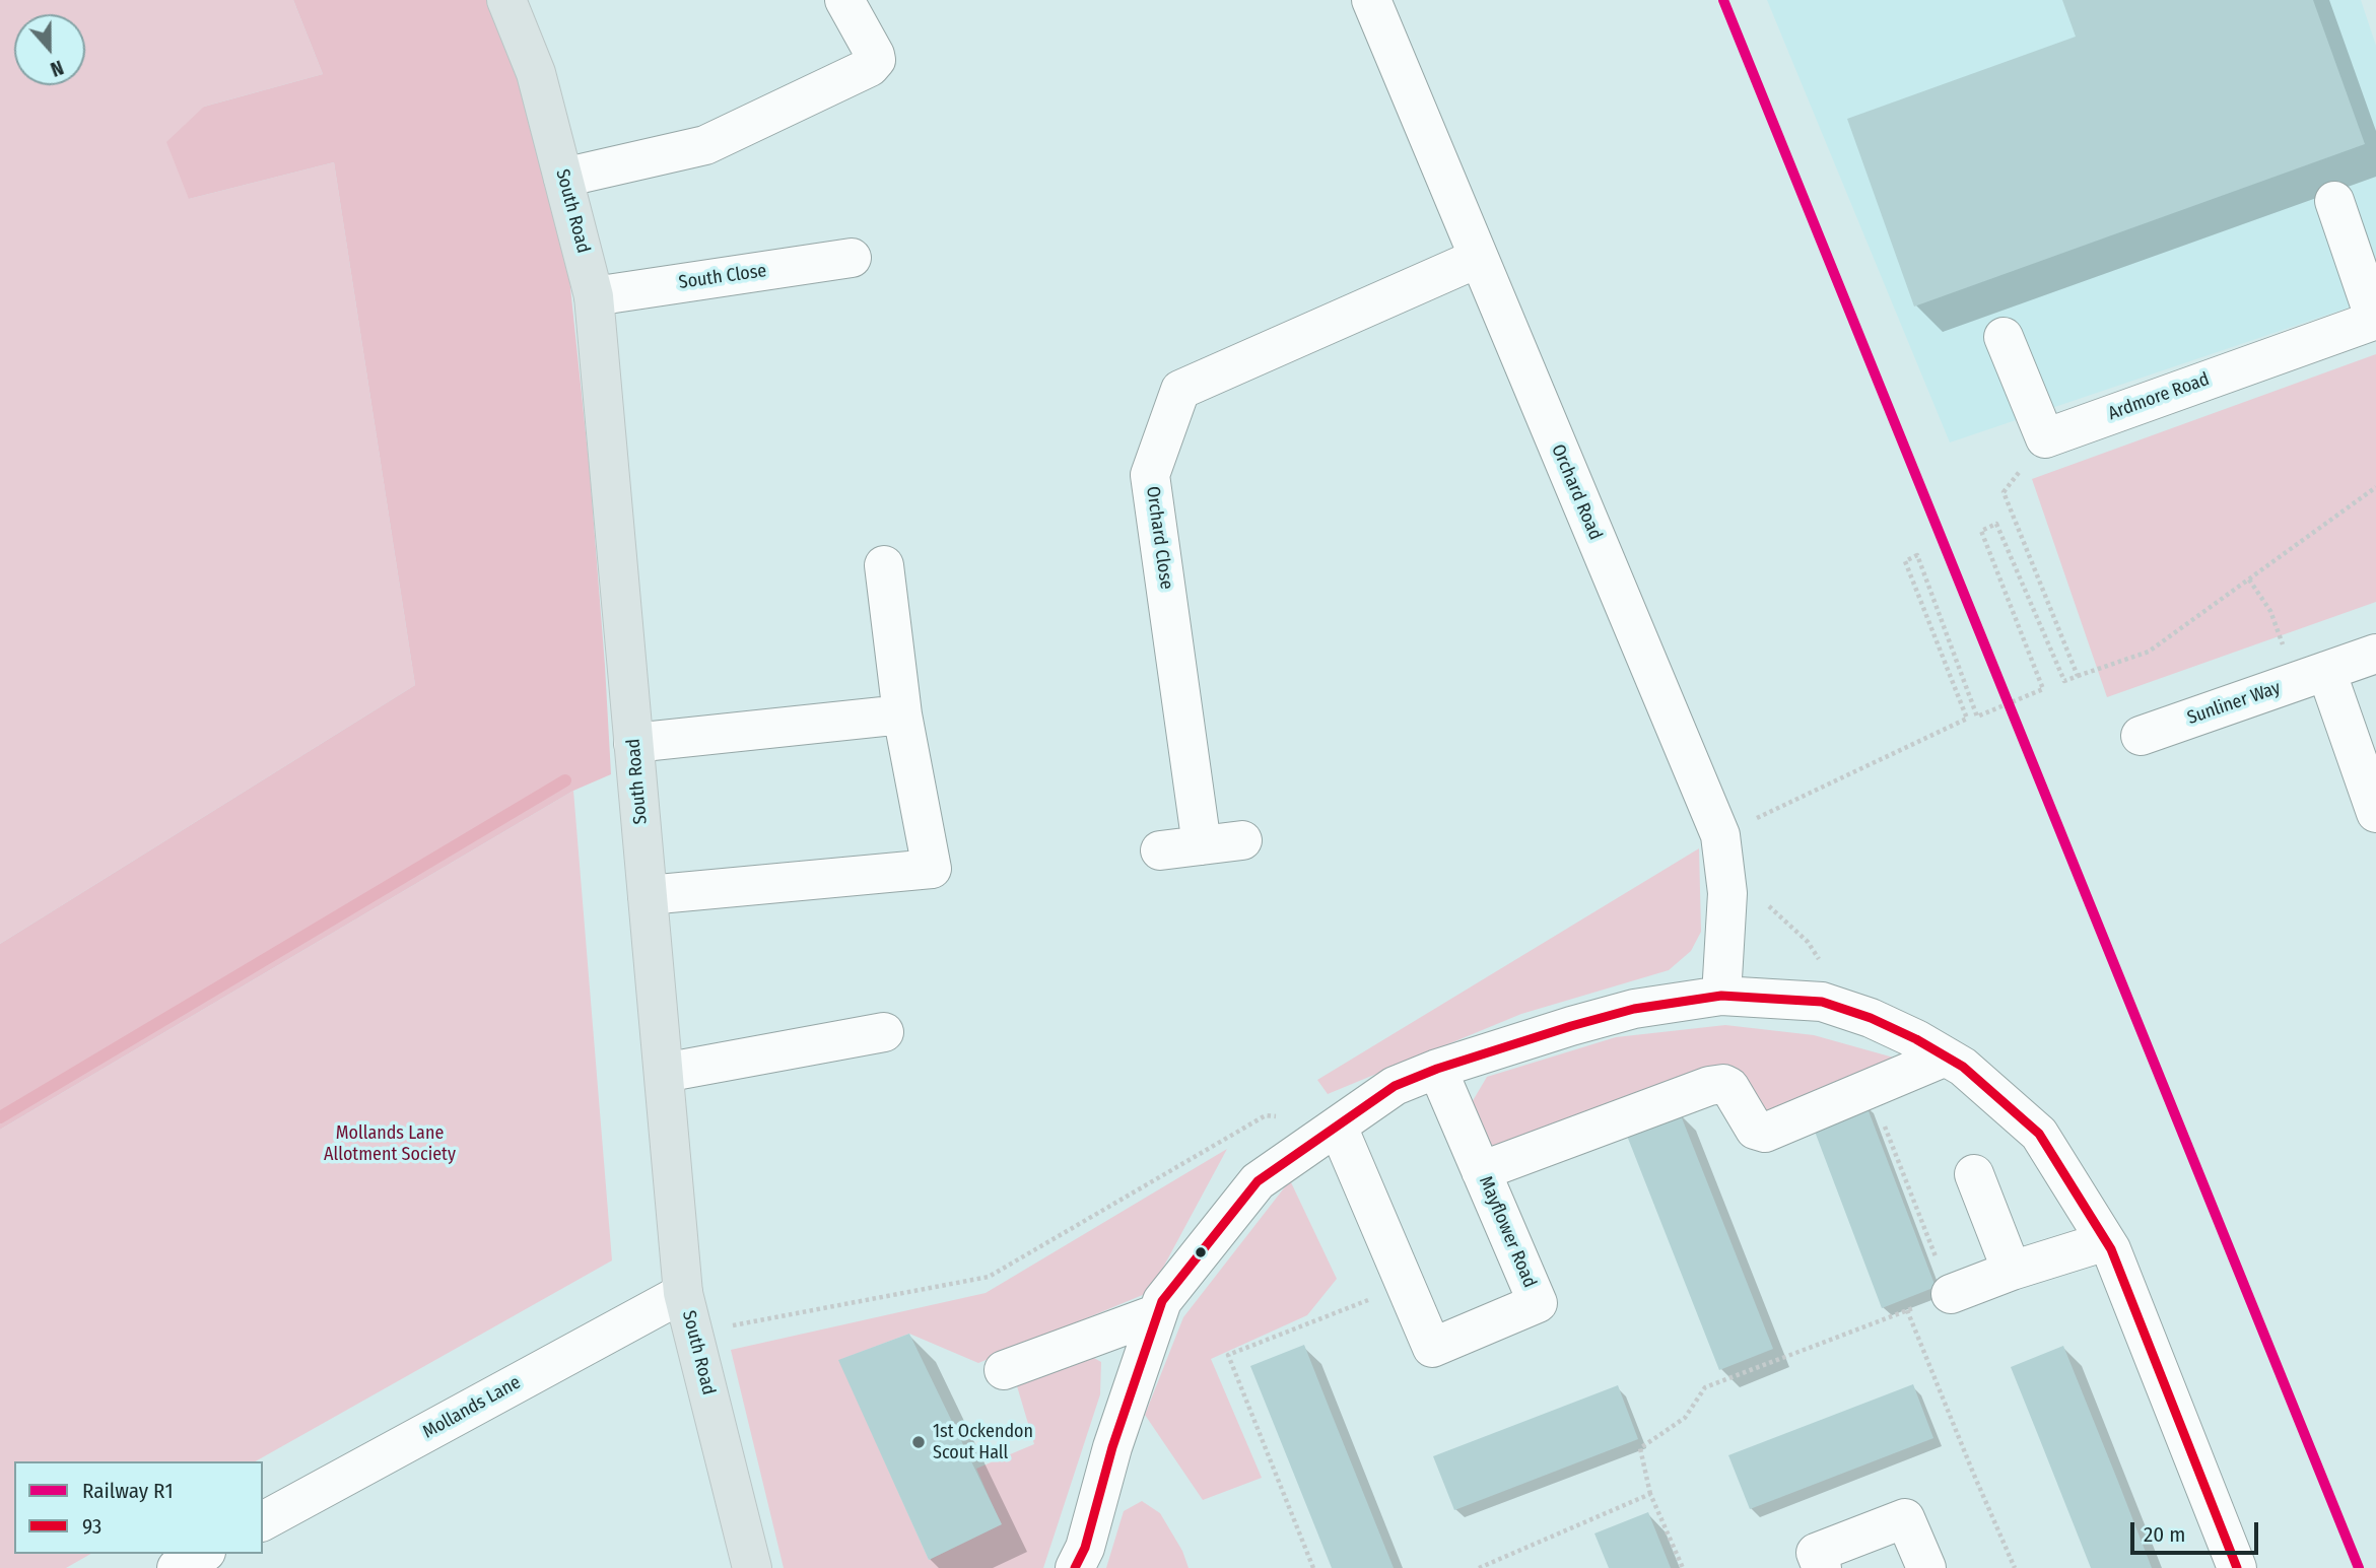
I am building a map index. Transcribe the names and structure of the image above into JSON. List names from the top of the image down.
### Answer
{
  "streets": {
    "main road": ["South Road"],
    "street": [
      "South Close",
      "Ardmore Road",
      "Orchard Road",
      "Orchard Close",
      "Sunliner Way",
      "Mayflower Road",
      "Mollands Lane"
    ]
  },
  "crossings": [
    ["South Road", "South Close"],
    ["South Road", "Mollands Lane"],
    ["Orchard Road", "Orchard Close"]
  ],
  "parks": ["Mollands Lane Allotment Society"],
  "places": ["1st Ockendon Scout Hall"],
  "lines": ["rail line R1", "transit line 93"],
  "legend": ["Railway R1", "93"],
  "scale_bar": "20 m",
  "north": "bottom"
}
